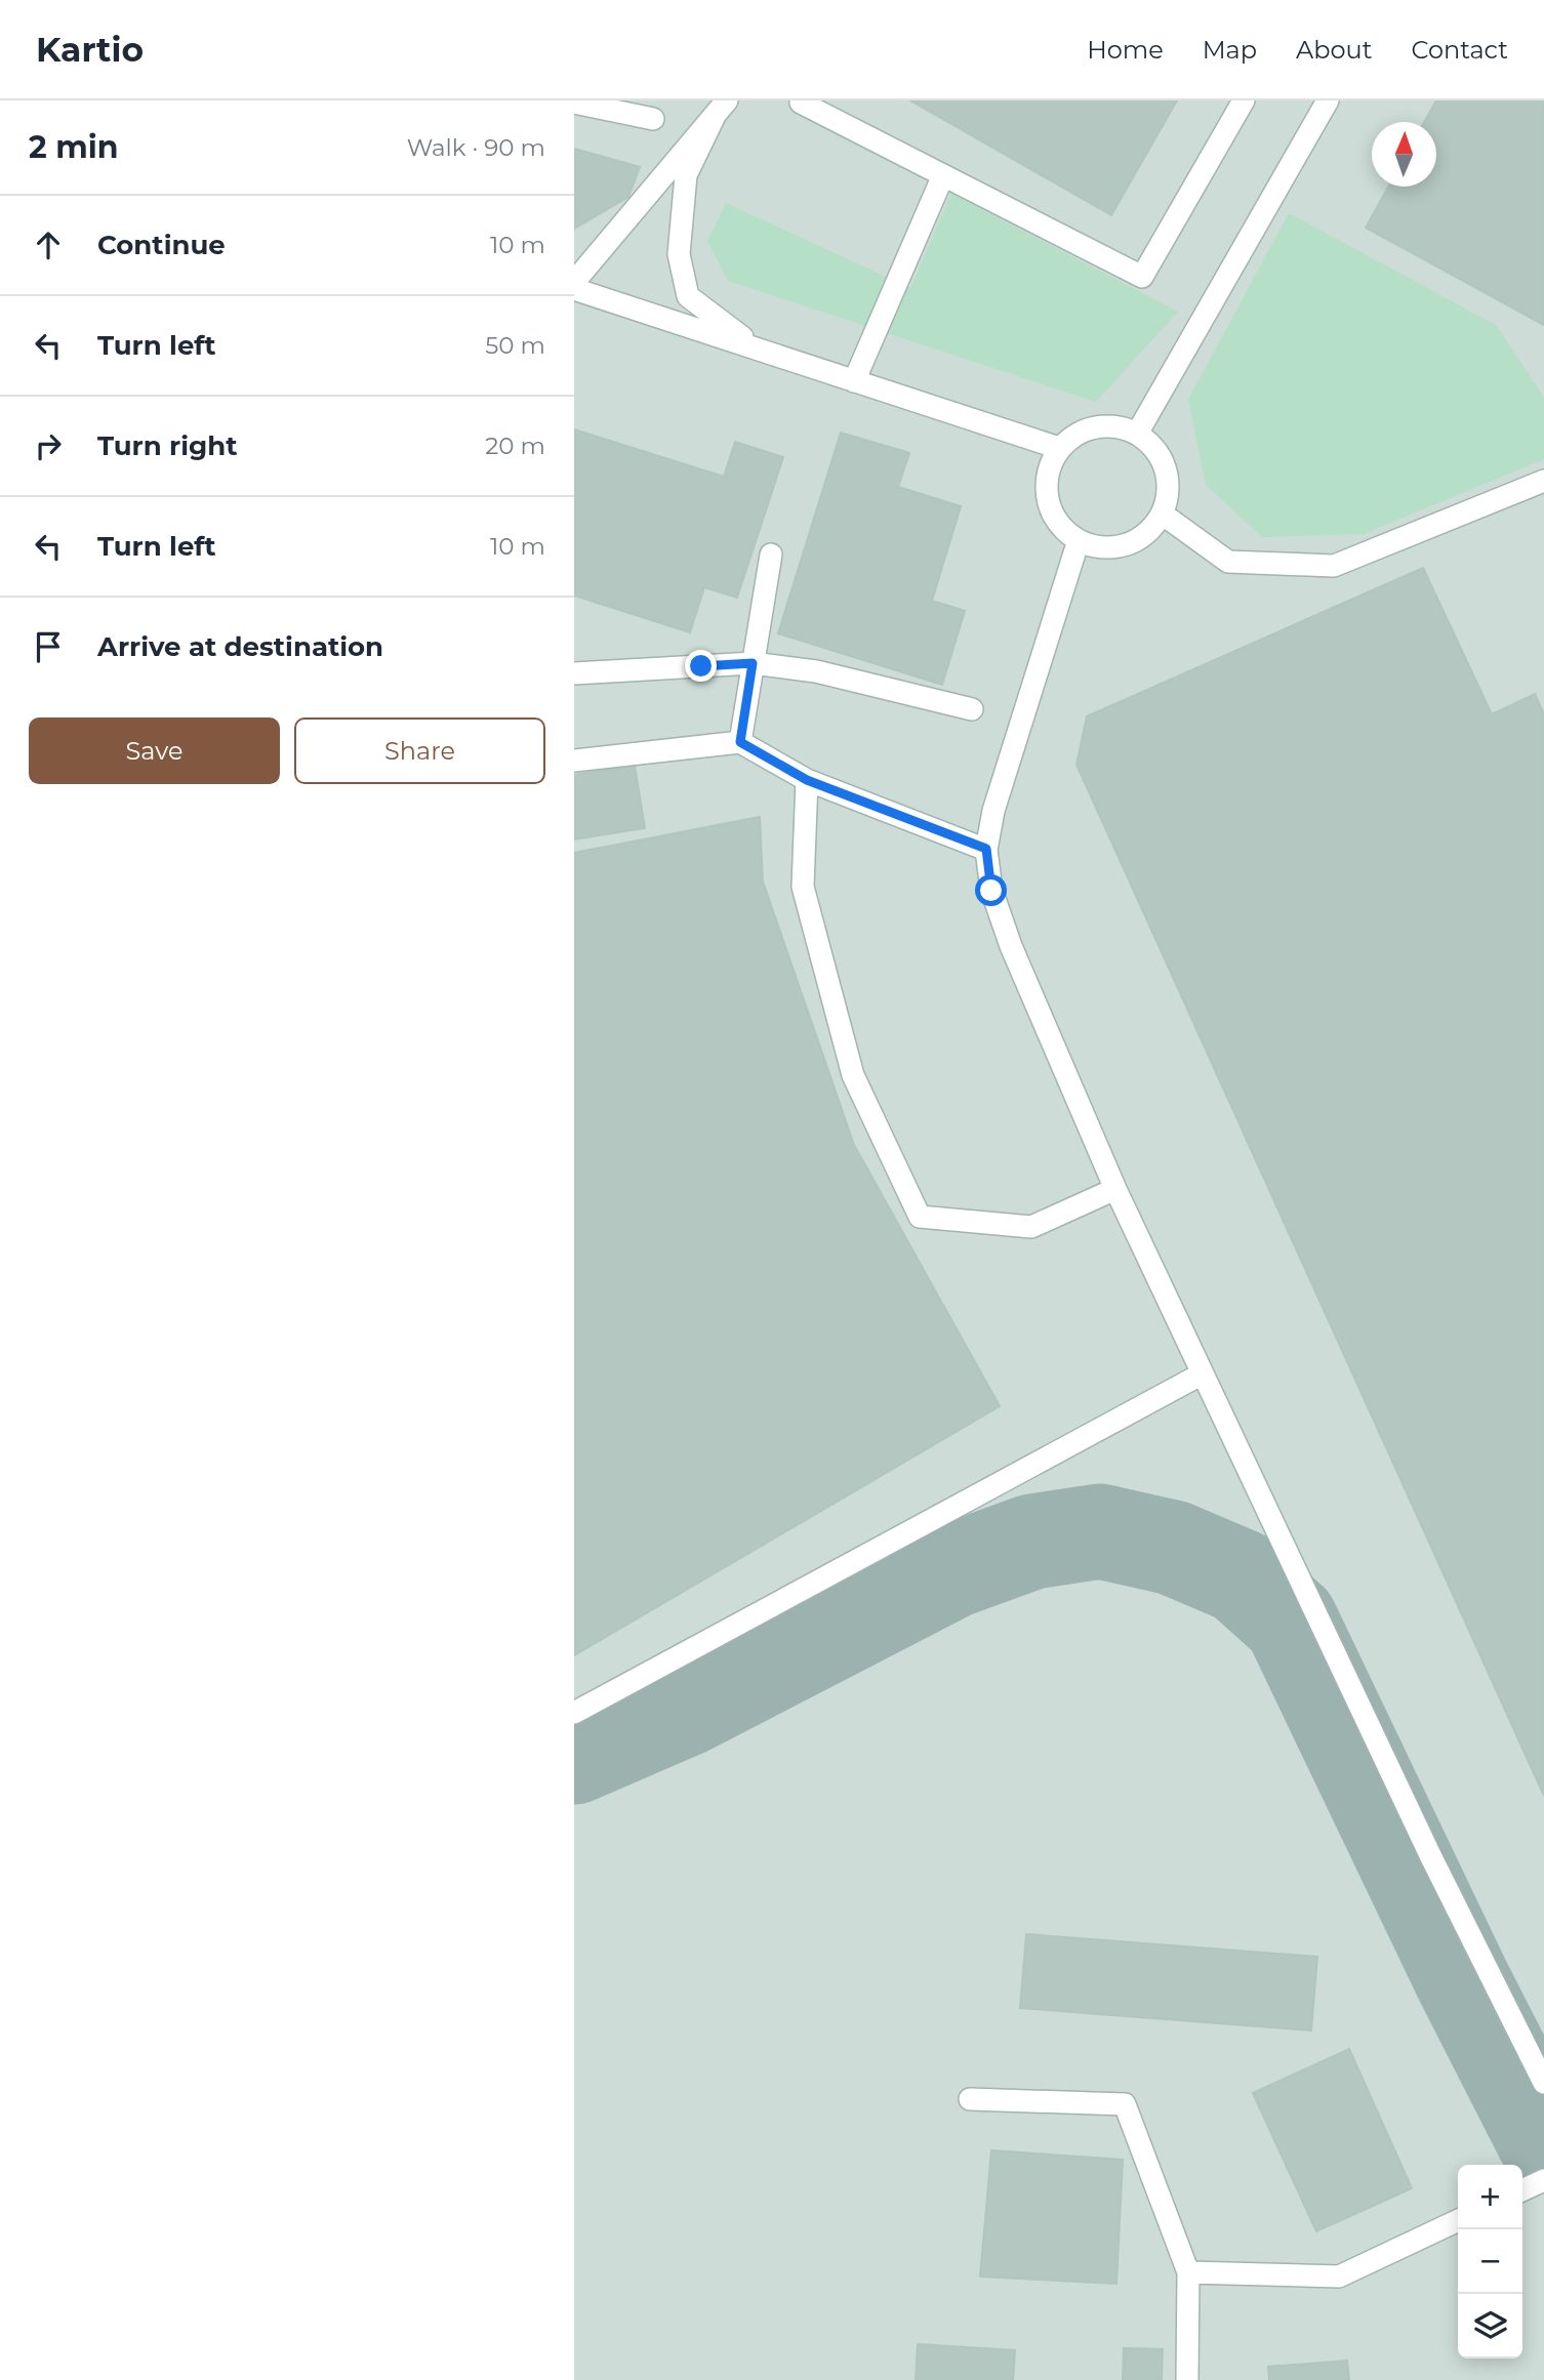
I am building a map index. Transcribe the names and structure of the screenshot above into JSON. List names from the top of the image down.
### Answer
{
  "north": "top",
  "page": {
    "header": "Kartio",
    "nav": [
      "Home",
      "Map",
      "About",
      "Contact"
    ],
    "heading": ["2 min", "Walk · 90 m"],
    "list": [
      ["Continue", "10 m"],
      ["Turn left", "50 m"],
      ["Turn right", "20 m"],
      ["Turn left", "10 m"],
      "Arrive at destination"
    ],
    "buttons": ["Save", "Share"],
    "map_buttons": ["+", "−"]
  }
}
